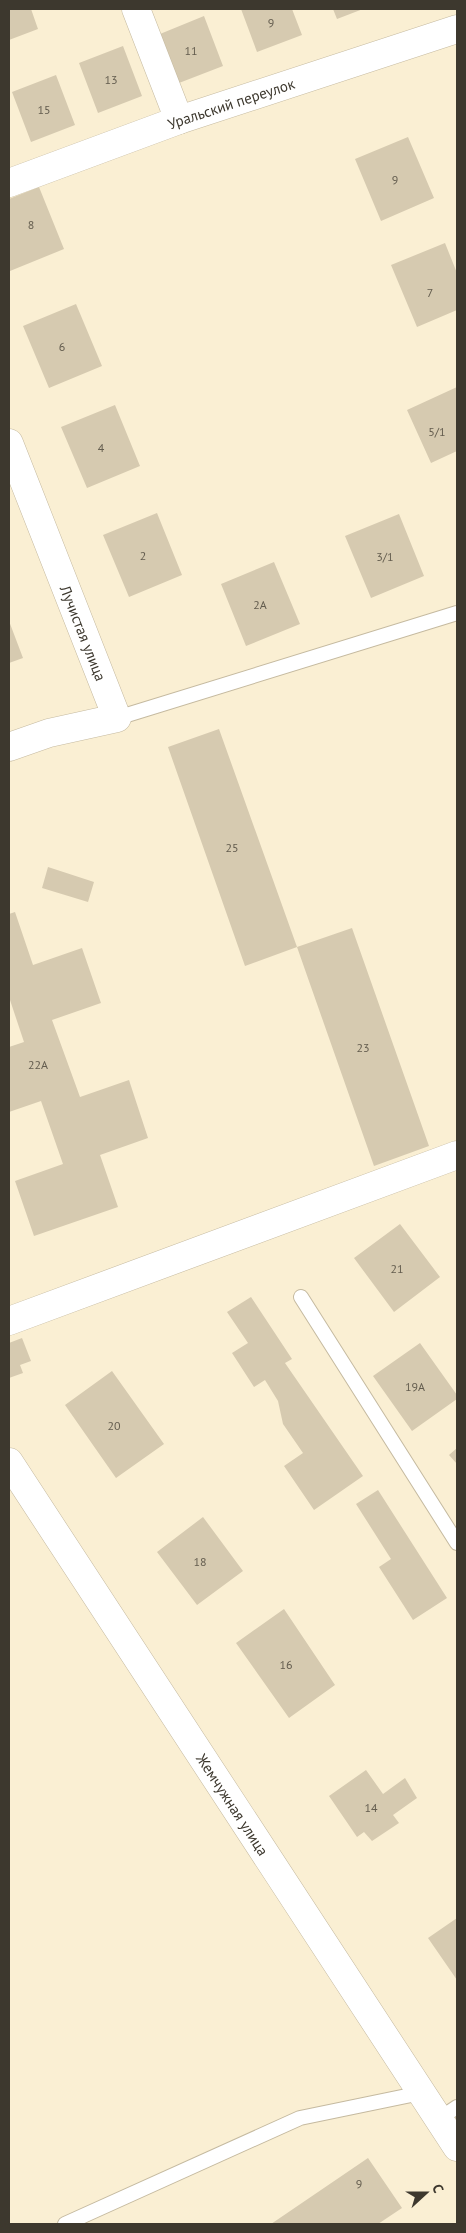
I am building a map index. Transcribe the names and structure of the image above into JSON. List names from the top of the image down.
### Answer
{
  "streets": {
    "street": ["Уральский переулок", "Лучистая улица", "Жемчужная улица"]
  },
  "house_numbers": [
    "9",
    "11",
    "13",
    "15",
    "9",
    "8",
    "7",
    "6",
    "5/1",
    "4",
    "2",
    "3/1",
    "2А",
    "25",
    "23",
    "22А",
    "21",
    "19А",
    "20",
    "18",
    "16",
    "14",
    "9"
  ],
  "north": "right"
}
